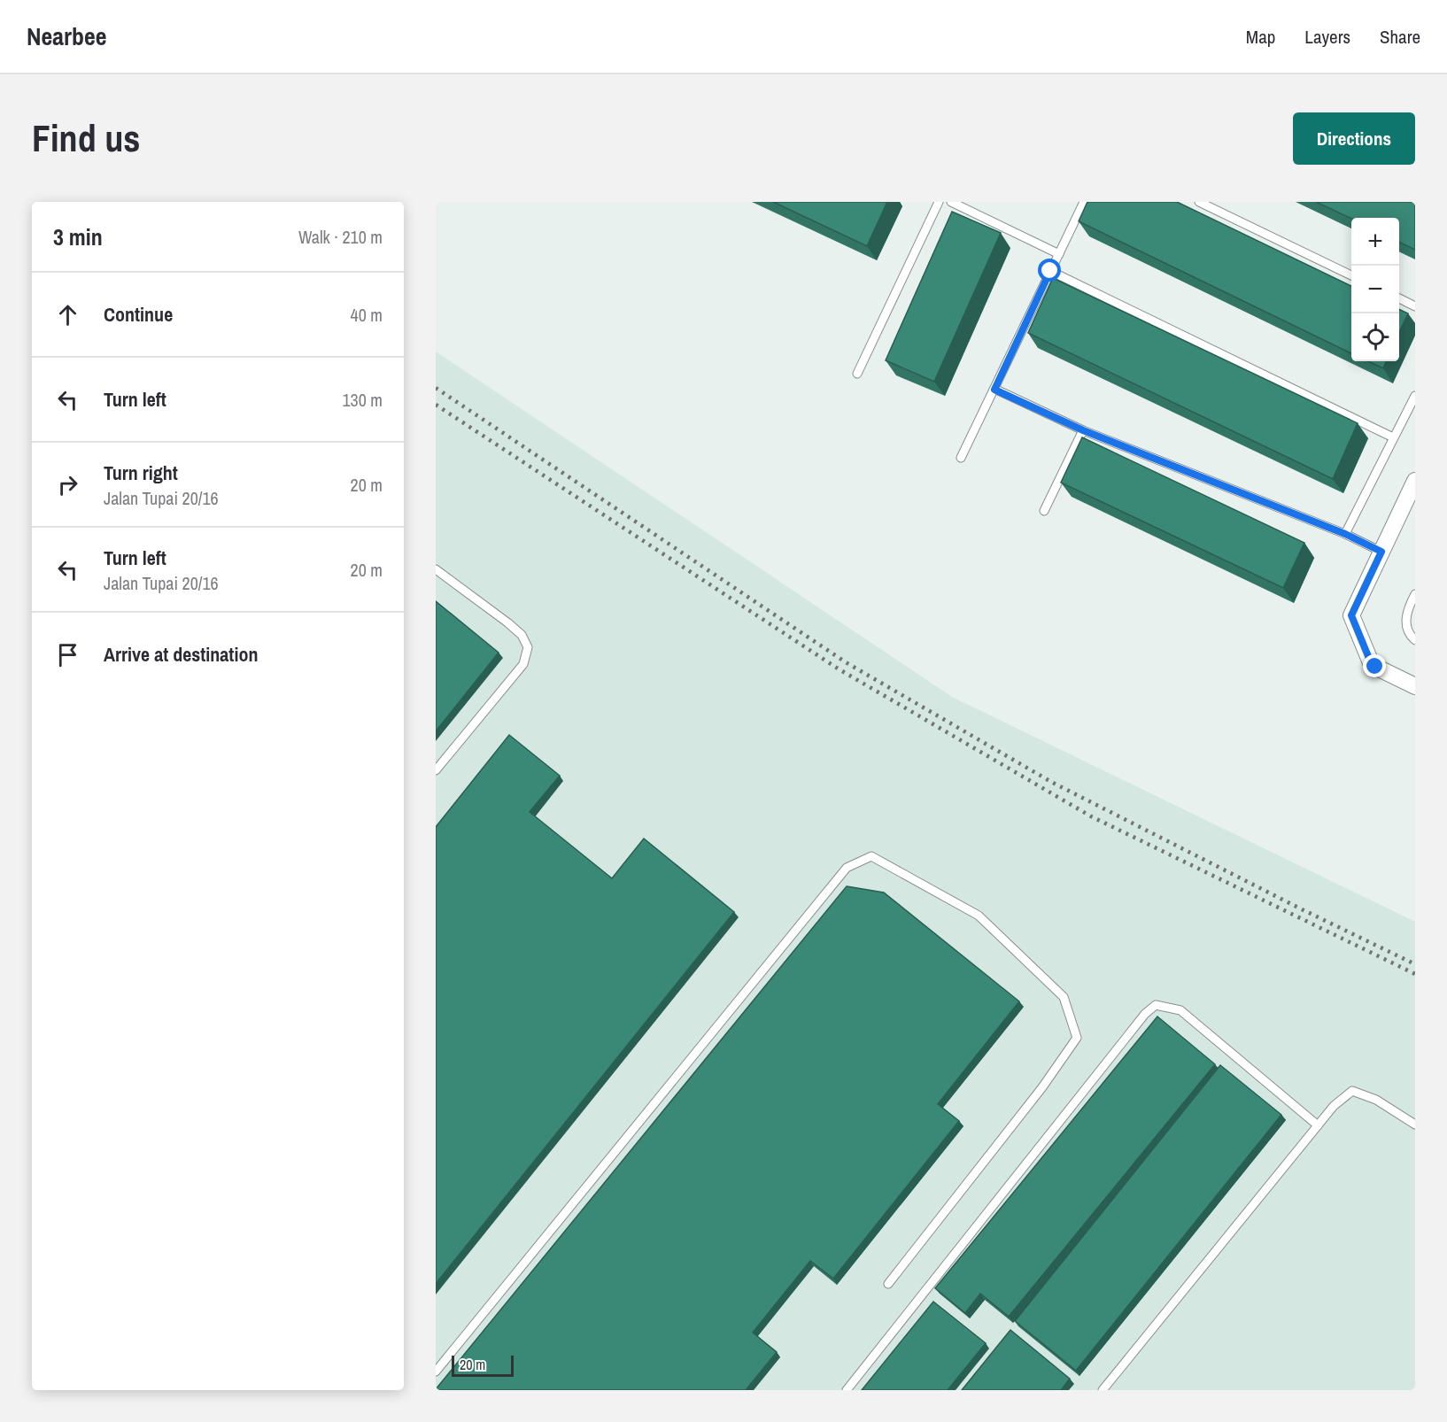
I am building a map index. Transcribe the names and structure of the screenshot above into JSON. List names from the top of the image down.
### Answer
{
  "scale_bar": "20 m",
  "page": {
    "header": "Nearbee",
    "nav": ["Map", "Layers", "Share"],
    "buttons": "Directions",
    "title": "Find us",
    "heading": ["3 min", "Walk · 210 m"],
    "map_buttons": ["+", "−"],
    "list": [
      ["Continue", "40 m"],
      ["Turn left", "130 m"],
      ["Turn right", "Jalan Tupai 20/16", "20 m"],
      ["Turn left", "Jalan Tupai 20/16", "20 m"],
      "Arrive at destination"
    ],
    "scale": "20 m"
  }
}
